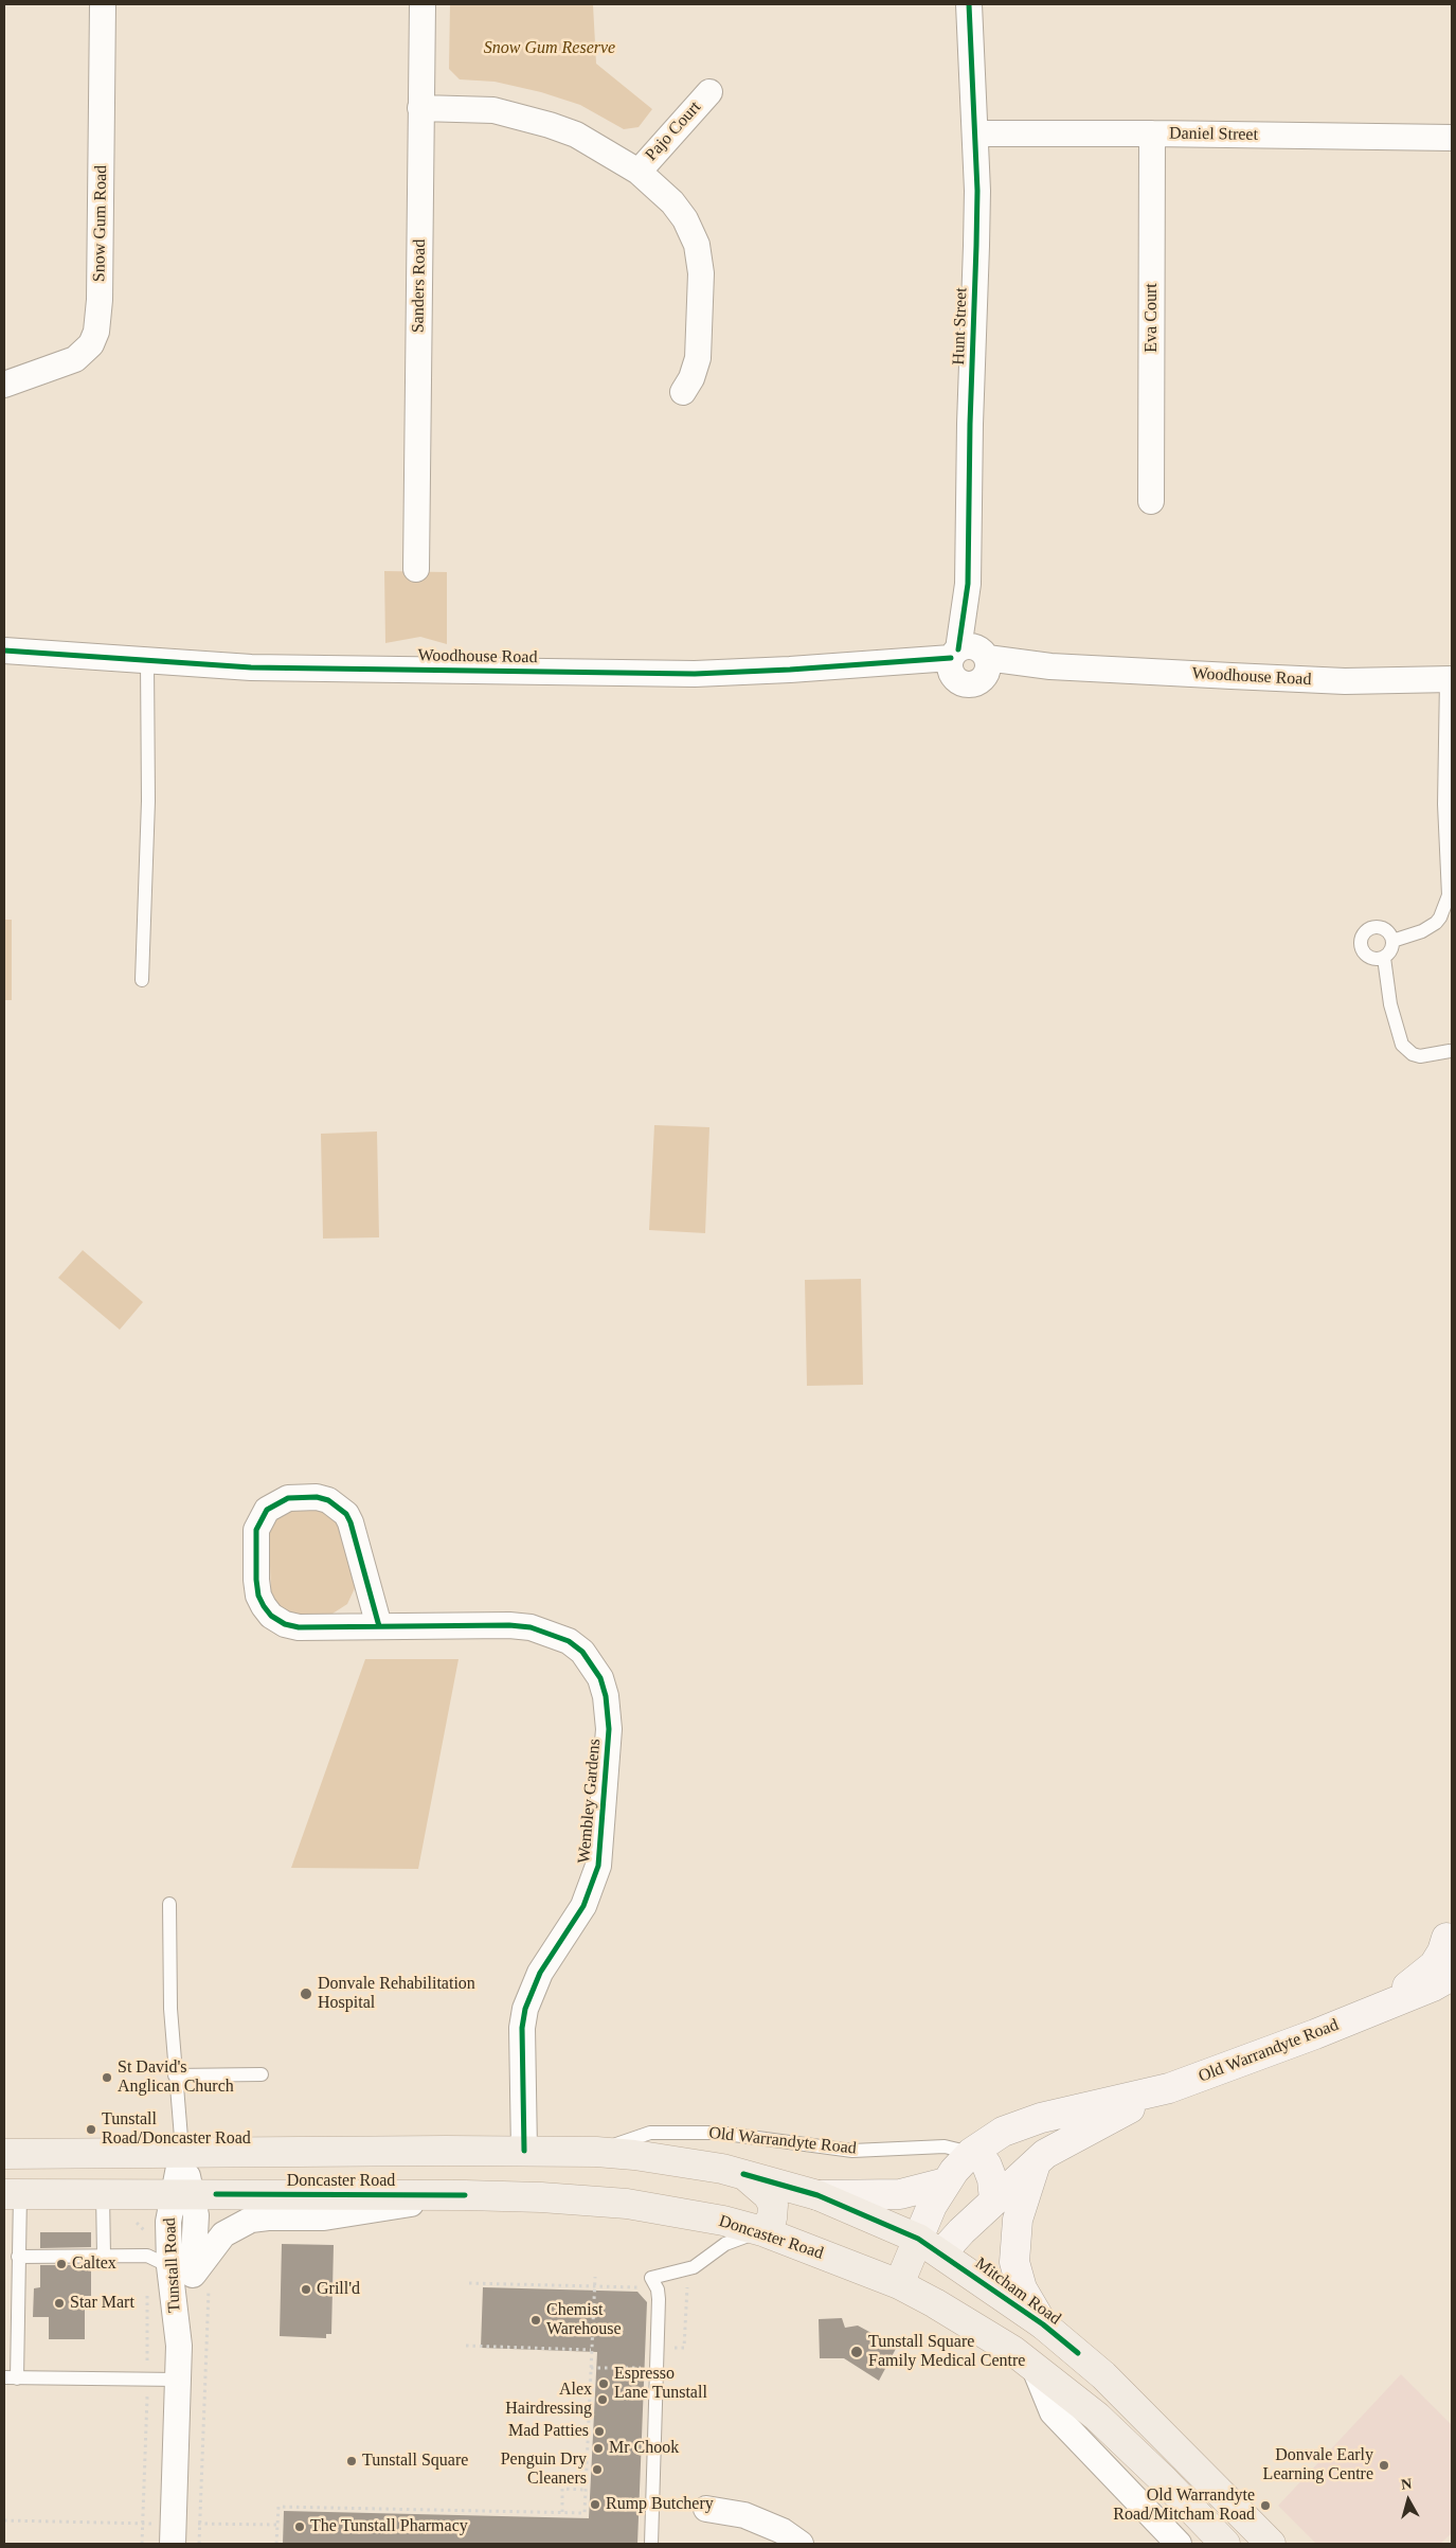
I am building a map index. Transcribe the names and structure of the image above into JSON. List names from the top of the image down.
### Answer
{
  "streets": {
    "main road": ["Old Warrandyte Road", "Doncaster Road", "Mitcham Road"],
    "street": [
      "Pajo Court",
      "Daniel Street",
      "Snow Gum Road",
      "Sanders Road",
      "Eva Court",
      "Hunt Street",
      "Woodhouse Road",
      "Wembley Gardens",
      "Tunstall Road"
    ]
  },
  "crossings": [
    ["Daniel Street", "Eva Court"],
    ["Daniel Street", "Hunt Street"],
    ["Hunt Street", "Woodhouse Road"],
    ["Wembley Gardens", "Doncaster Road"],
    ["Old Warrandyte Road", "Doncaster Road"],
    ["Old Warrandyte Road", "Mitcham Road"],
    ["Doncaster Road", "Tunstall Road"],
    ["Doncaster Road", "Mitcham Road"]
  ],
  "parks": ["Snow Gum Reserve"],
  "places": [
    "Donvale Rehabilitation Hospital",
    "St David's Anglican Church",
    "Tunstall Road/Doncaster Road",
    "Caltex",
    "Grill'd",
    "Star Mart",
    "Chemist Warehouse",
    "Tunstall Square Family Medical Centre",
    "Espresso Lane Tunstall",
    "Alex Hairdressing",
    "Mad Patties",
    "Mr Chook",
    "Tunstall Square",
    "Donvale Early Learning Centre",
    "Penguin Dry Cleaners",
    "Rump Butchery",
    "Old Warrandyte Road/Mitcham Road",
    "The Tunstall Pharmacy"
  ],
  "north": "top"
}
